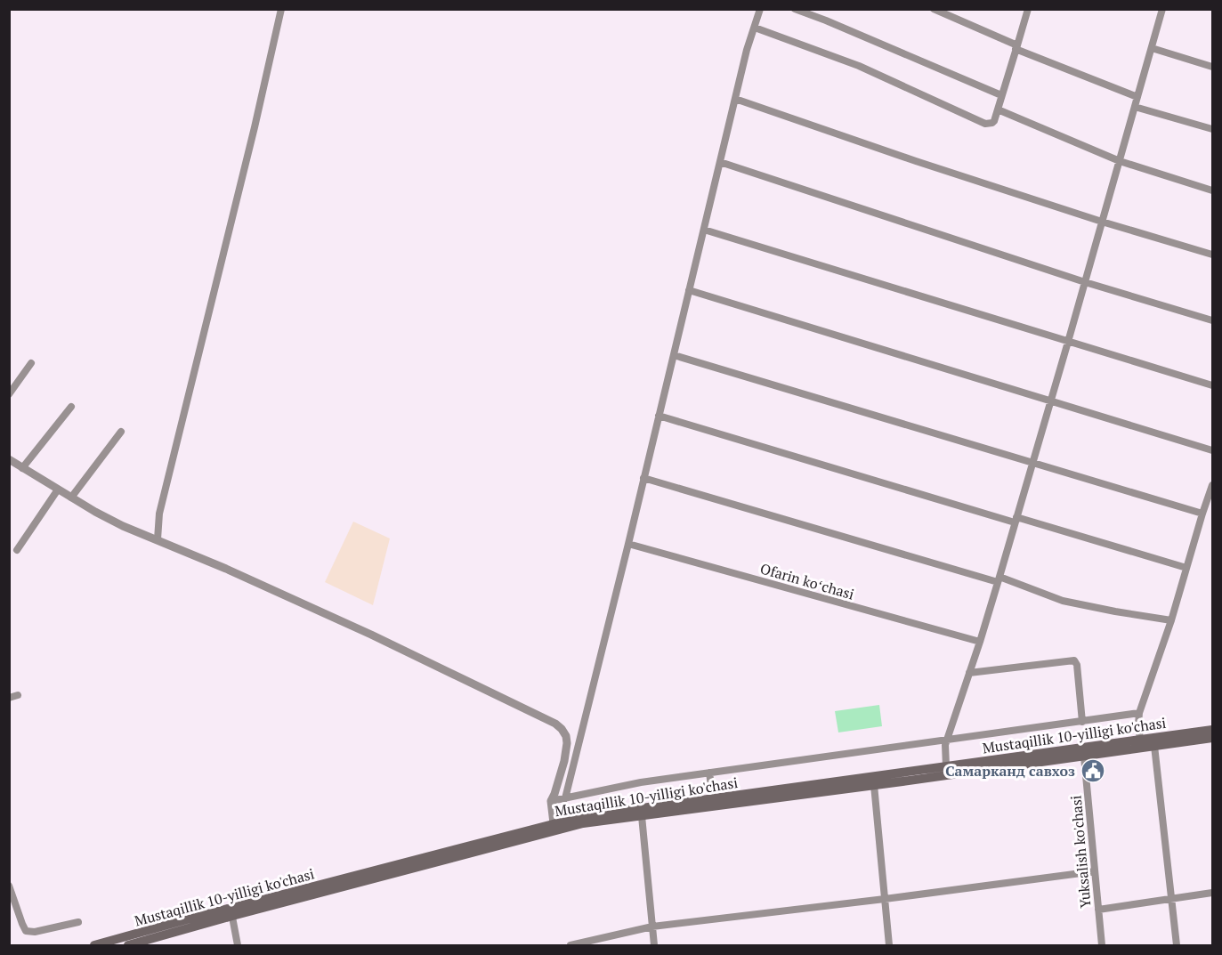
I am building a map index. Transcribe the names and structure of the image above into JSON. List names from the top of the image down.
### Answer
{
  "streets": {
    "main road": ["Mustaqillik 10-yilligi ko'chasi"],
    "street": ["Ofarin koʻchasi", "Yuksalish ko'chasi"]
  },
  "crossings": [
    ["Mustaqillik 10-yilligi ko'chasi", "Yuksalish ko'chasi"]
  ],
  "places": {
    "public building": ["Самарканд савхоз"]
  }
}
